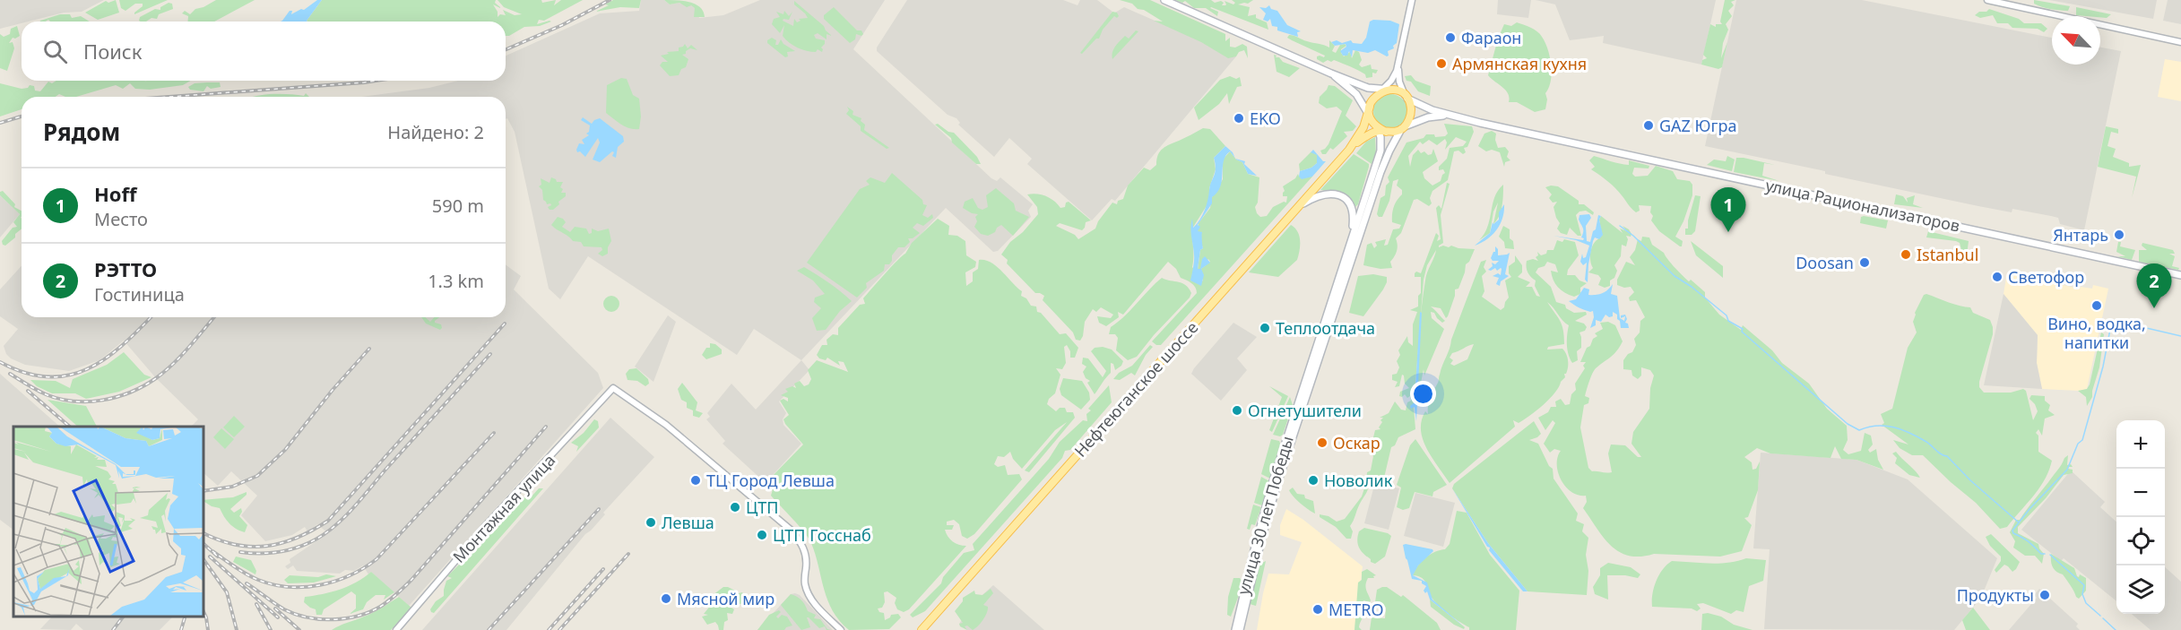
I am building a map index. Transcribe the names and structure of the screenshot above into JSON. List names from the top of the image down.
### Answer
{
  "streets": {
    "main road": ["улица Рационализаторов", "Нефтеюганское шоссе", "улица 30 лет Победы"],
    "street": ["Монтажная улица"]
  },
  "places": [
    "Фараон",
    "Армянская кухня",
    "EKO",
    "GAZ Югра",
    "Янтарь",
    "Istanbul",
    "Doosan",
    "Светофор",
    "Вино, водка, напитки",
    "Теплоотдача",
    "Огнетушители",
    "Оскар",
    "ТЦ Город Левша",
    "Новолик",
    "ЦТП",
    "Левша",
    "ЦТП Госснаб",
    "Продукты",
    "Мясной мир",
    "METRO"
  ],
  "north": "top left",
  "page": {
    "search": "Поиск",
    "heading": ["Рядом", "Найдено: 2"],
    "list": [
      {
        "mark": "1",
        "name": "Hoff",
        "note": "Место",
        "value": "590 m"
      },
      {
        "mark": "2",
        "name": "РЭТТО",
        "note": "Гостиница",
        "value": "1.3 km"
      }
    ],
    "pins": ["1", "2"],
    "map_buttons": ["+", "−"]
  }
}
